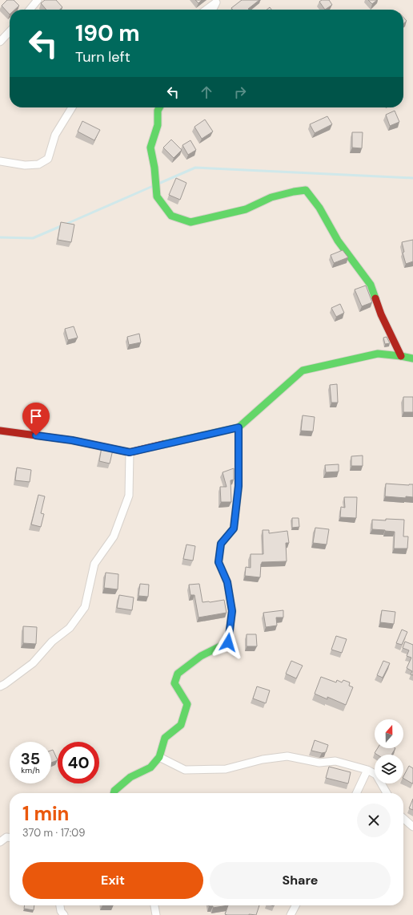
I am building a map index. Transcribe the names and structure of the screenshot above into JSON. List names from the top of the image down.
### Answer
{
  "north": "top",
  "page": {
    "turn": ["190 m", "Turn left"],
    "speed": "35 km/h",
    "limit": "40",
    "heading": ["1 min", "370 m · 17:09"],
    "buttons": ["Exit", "Share"]
  }
}
